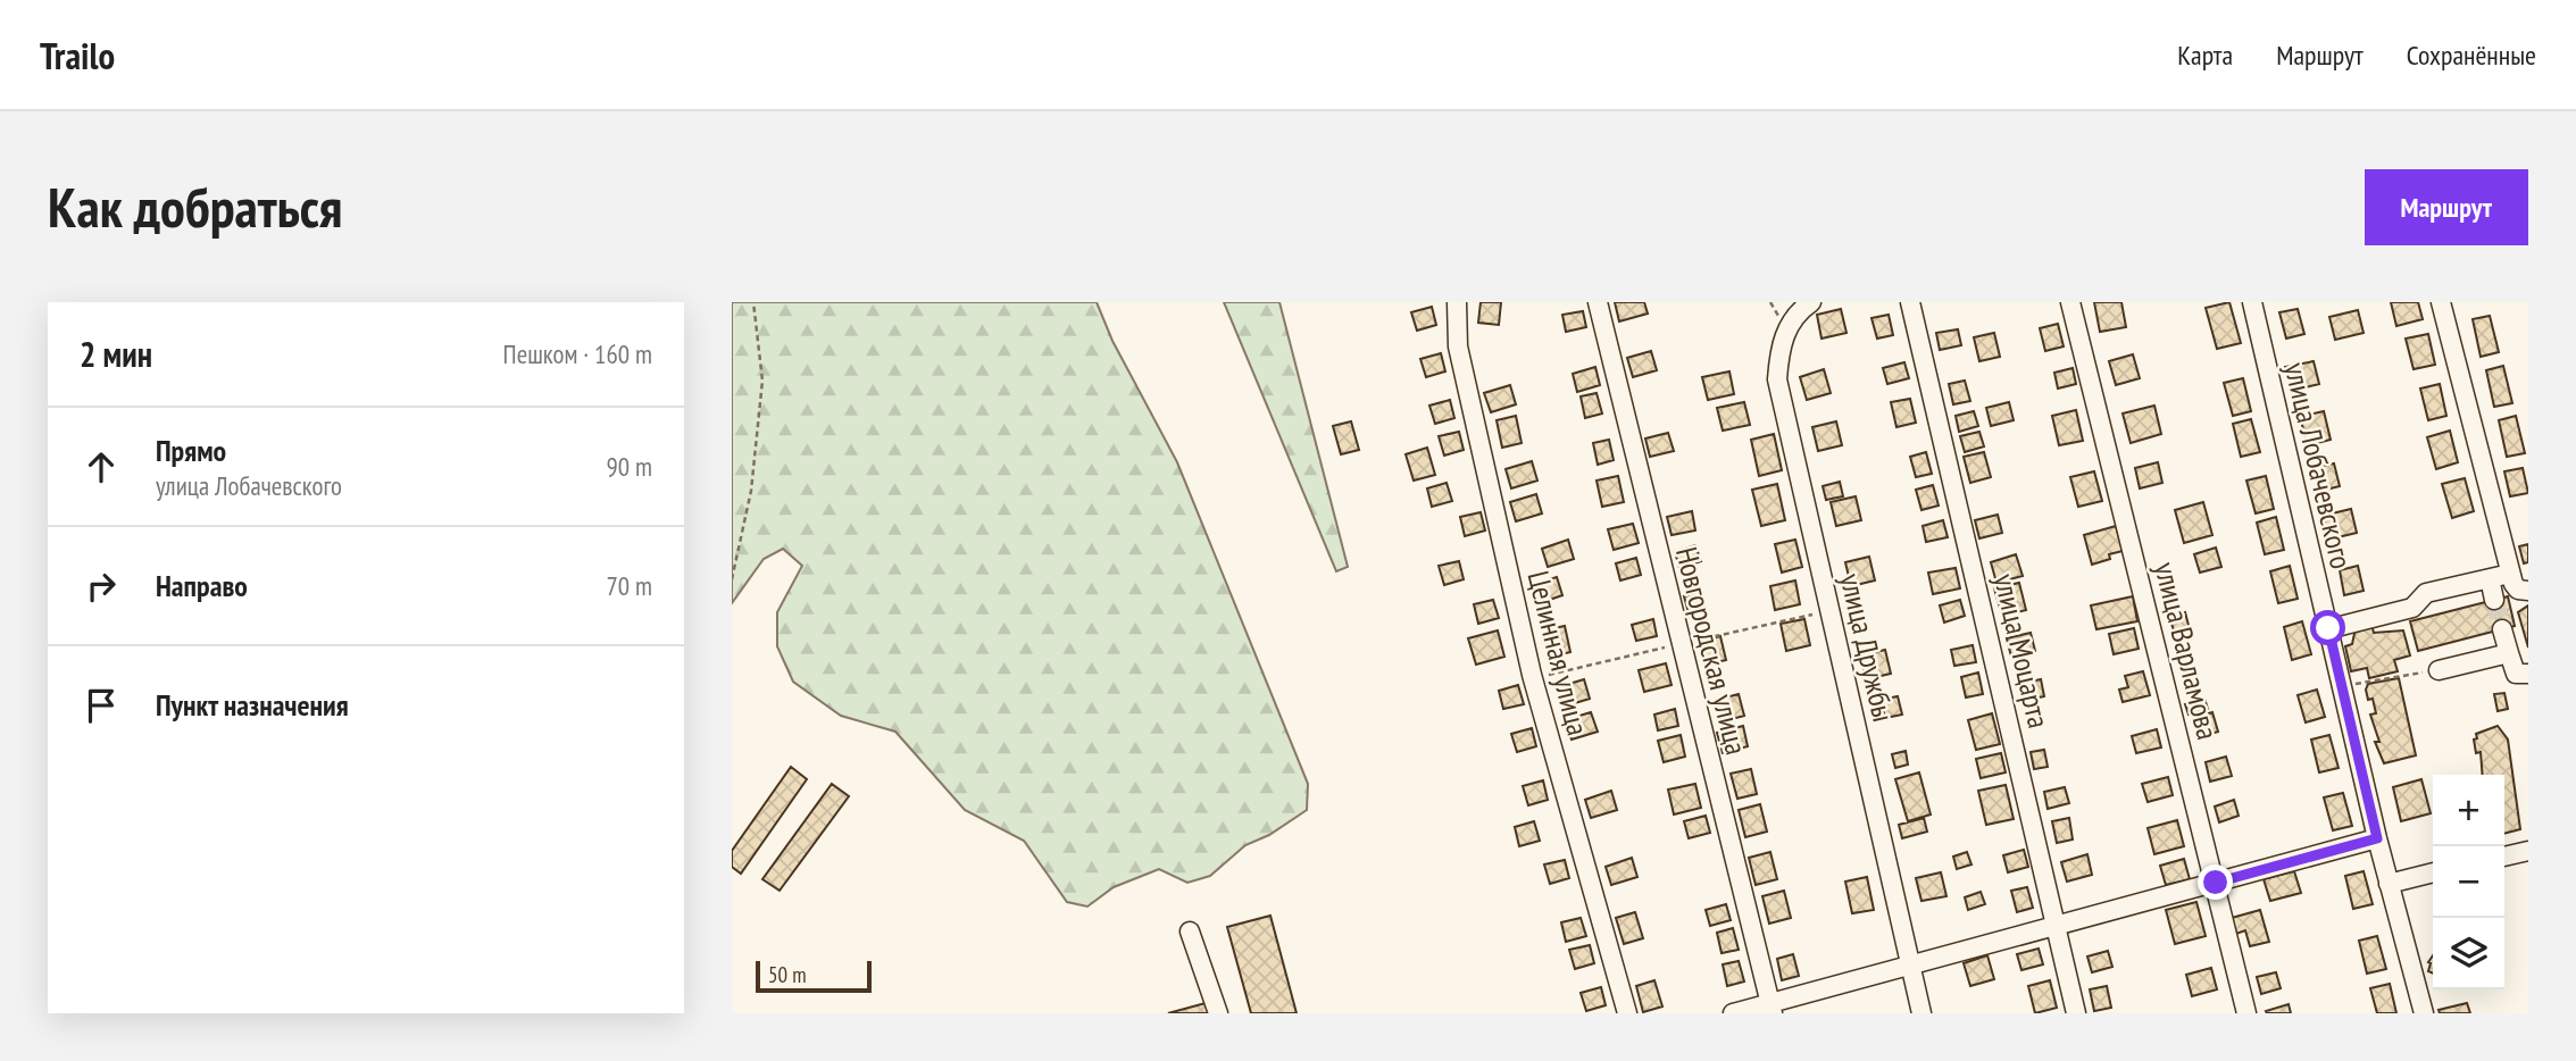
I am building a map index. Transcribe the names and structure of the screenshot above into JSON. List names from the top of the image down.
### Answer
{
  "streets": {
    "street": [
      "улица Лобачевского",
      "улица Дружбы",
      "Новгородская улица",
      "улица Моцарта",
      "улица Варламова",
      "Целинная улица"
    ]
  },
  "scale_bar": "50 m",
  "page": {
    "header": "Trailo",
    "nav": ["Карта", "Маршрут", "Сохранённые"],
    "buttons": "Маршрут",
    "title": "Как добраться",
    "heading": ["2 мин", "Пешком · 160 m"],
    "list": [
      ["Прямо", "улица Лобачевского", "90 m"],
      ["Направо", "70 m"],
      "Пункт назначения"
    ],
    "map_buttons": ["+", "−"],
    "scale": "50 m"
  }
}
